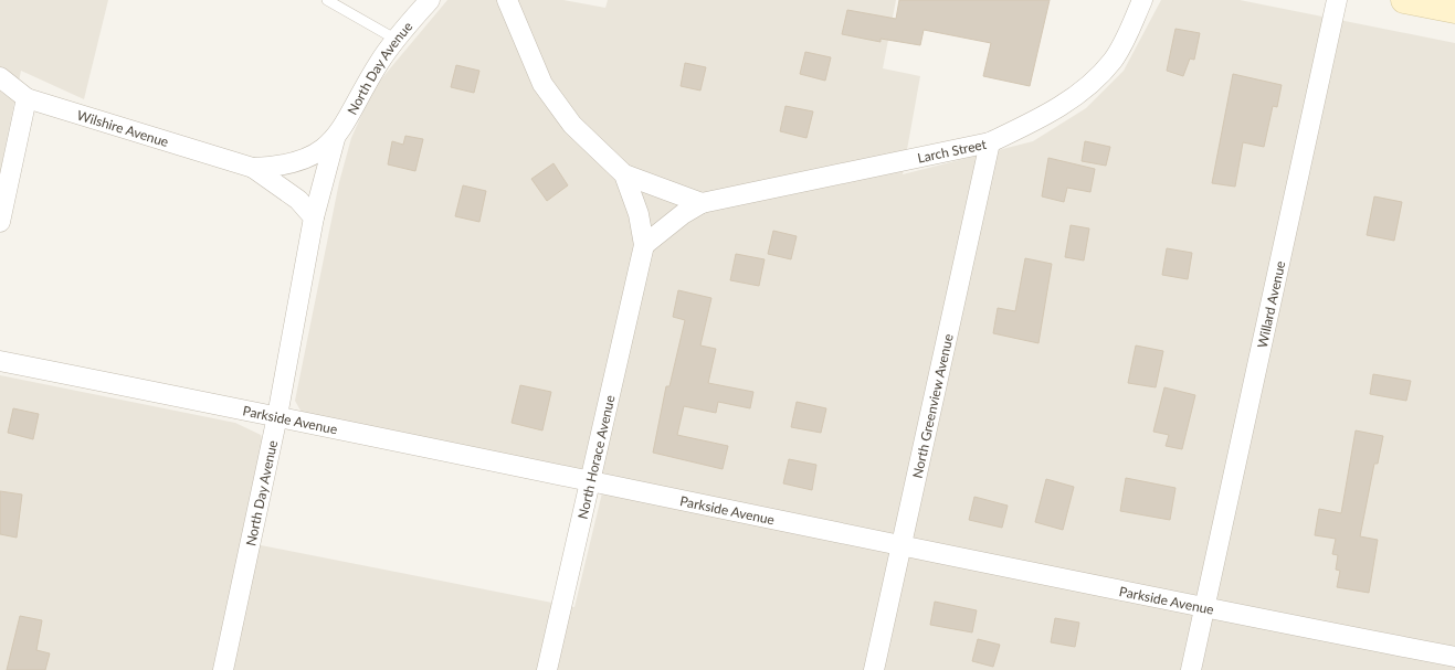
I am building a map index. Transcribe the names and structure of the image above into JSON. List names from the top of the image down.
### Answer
{
  "streets": {
    "street": [
      "North Day Avenue",
      "Wilshire Avenue",
      "Larch Street",
      "Willard Avenue",
      "North Greenview Avenue",
      "Parkside Avenue",
      "North Horace Avenue"
    ]
  },
  "crossings": [
    ["North Day Avenue", "Wilshire Avenue"],
    ["North Day Avenue", "Parkside Avenue"],
    ["Larch Street", "North Greenview Avenue"],
    ["Larch Street", "North Horace Avenue"],
    ["Willard Avenue", "Parkside Avenue"],
    ["North Greenview Avenue", "Parkside Avenue"],
    ["Parkside Avenue", "North Horace Avenue"]
  ]
}
